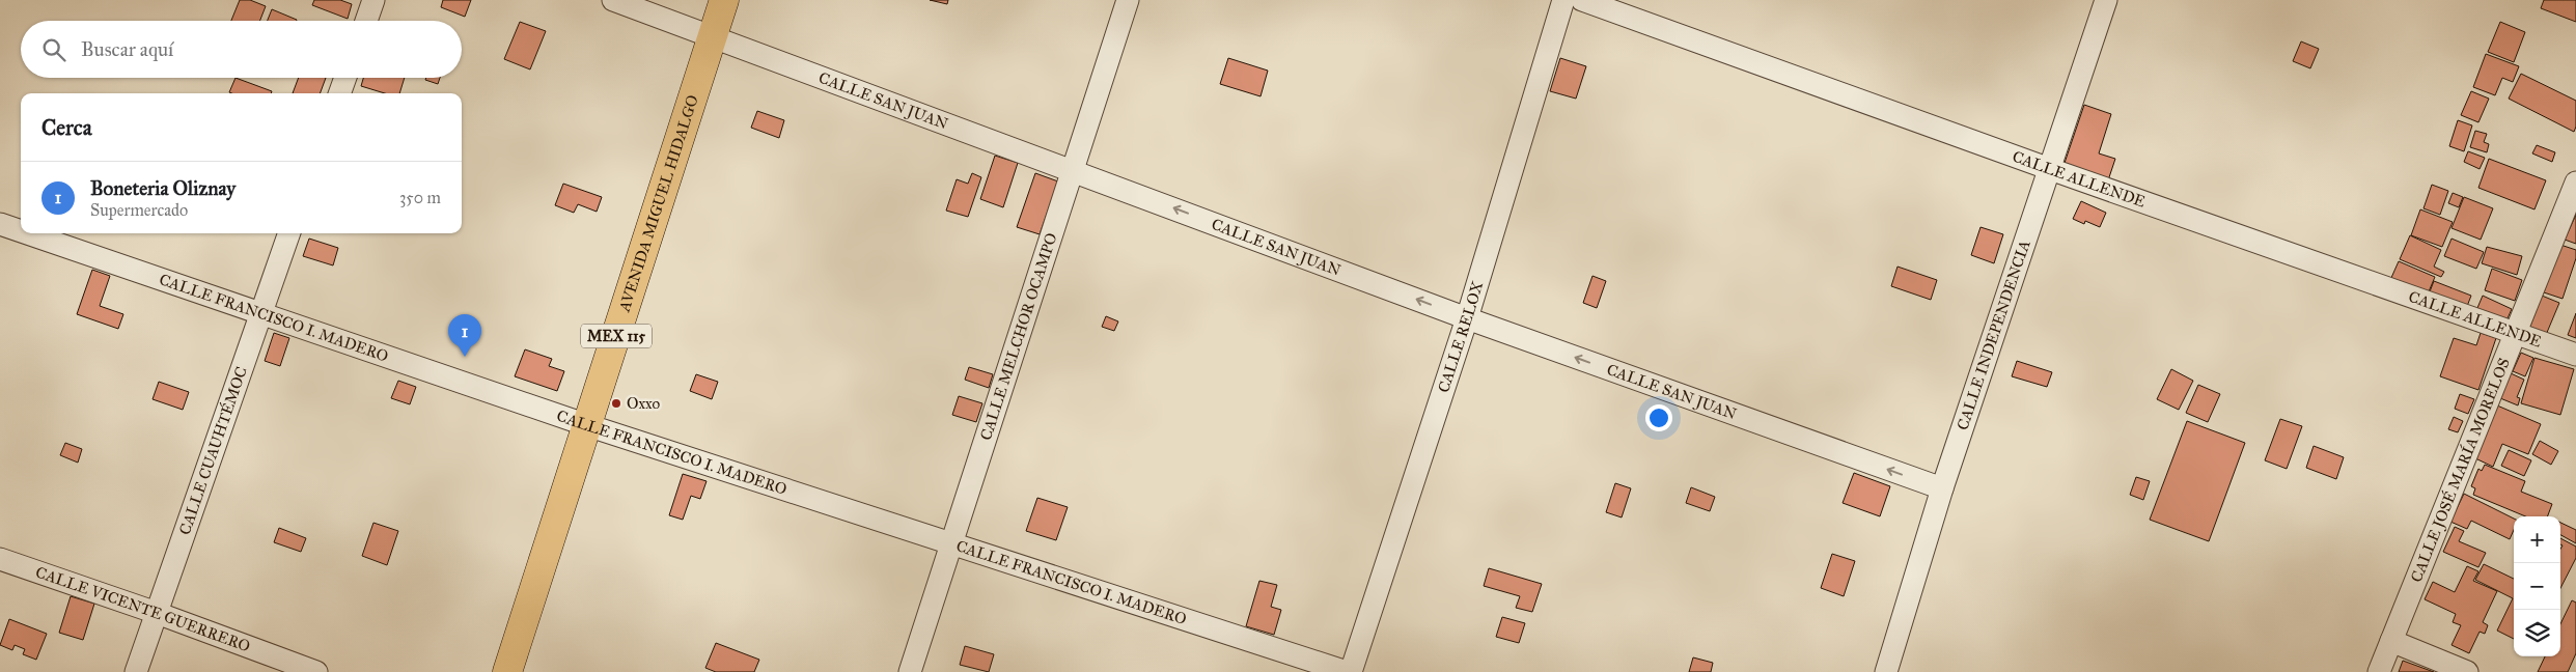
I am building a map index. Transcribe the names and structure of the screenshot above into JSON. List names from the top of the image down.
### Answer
{
  "streets": {
    "main road": ["AVENIDA MIGUEL HIDALGO", "MEX 115"],
    "street": [
      "CALLE SAN JUAN",
      "CALLE ALLENDE",
      "CALLE FRANCISCO I. MADERO",
      "CALLE INDEPENDENCIA",
      "CALLE MELCHOR OCAMPO",
      "CALLE RELOX",
      "CALLE CUAUHTÉMOC",
      "CALLE JOSÉ MARÍA MORELOS",
      "CALLE VICENTE GUERRERO"
    ]
  },
  "crossings": [
    ["CALLE SAN JUAN", "AVENIDA MIGUEL HIDALGO"],
    ["CALLE SAN JUAN", "CALLE INDEPENDENCIA"],
    ["CALLE SAN JUAN", "CALLE MELCHOR OCAMPO"],
    ["CALLE SAN JUAN", "CALLE RELOX"],
    ["CALLE ALLENDE", "CALLE INDEPENDENCIA"],
    ["CALLE ALLENDE", "CALLE JOSÉ MARÍA MORELOS"],
    ["AVENIDA MIGUEL HIDALGO", "CALLE FRANCISCO I. MADERO"],
    ["CALLE FRANCISCO I. MADERO", "CALLE MELCHOR OCAMPO"],
    ["CALLE FRANCISCO I. MADERO", "CALLE CUAUHTÉMOC"],
    ["CALLE CUAUHTÉMOC", "CALLE VICENTE GUERRERO"]
  ],
  "one_way": ["CALLE SAN JUAN"],
  "places": ["Oxxo"],
  "page": {
    "search": "Buscar aquí",
    "heading": "Cerca",
    "list": [
      {
        "mark": "1",
        "name": "Boneteria Oliznay",
        "note": "Supermercado",
        "value": "350 m"
      }
    ],
    "pins": "1",
    "map_buttons": ["+", "−"]
  }
}
